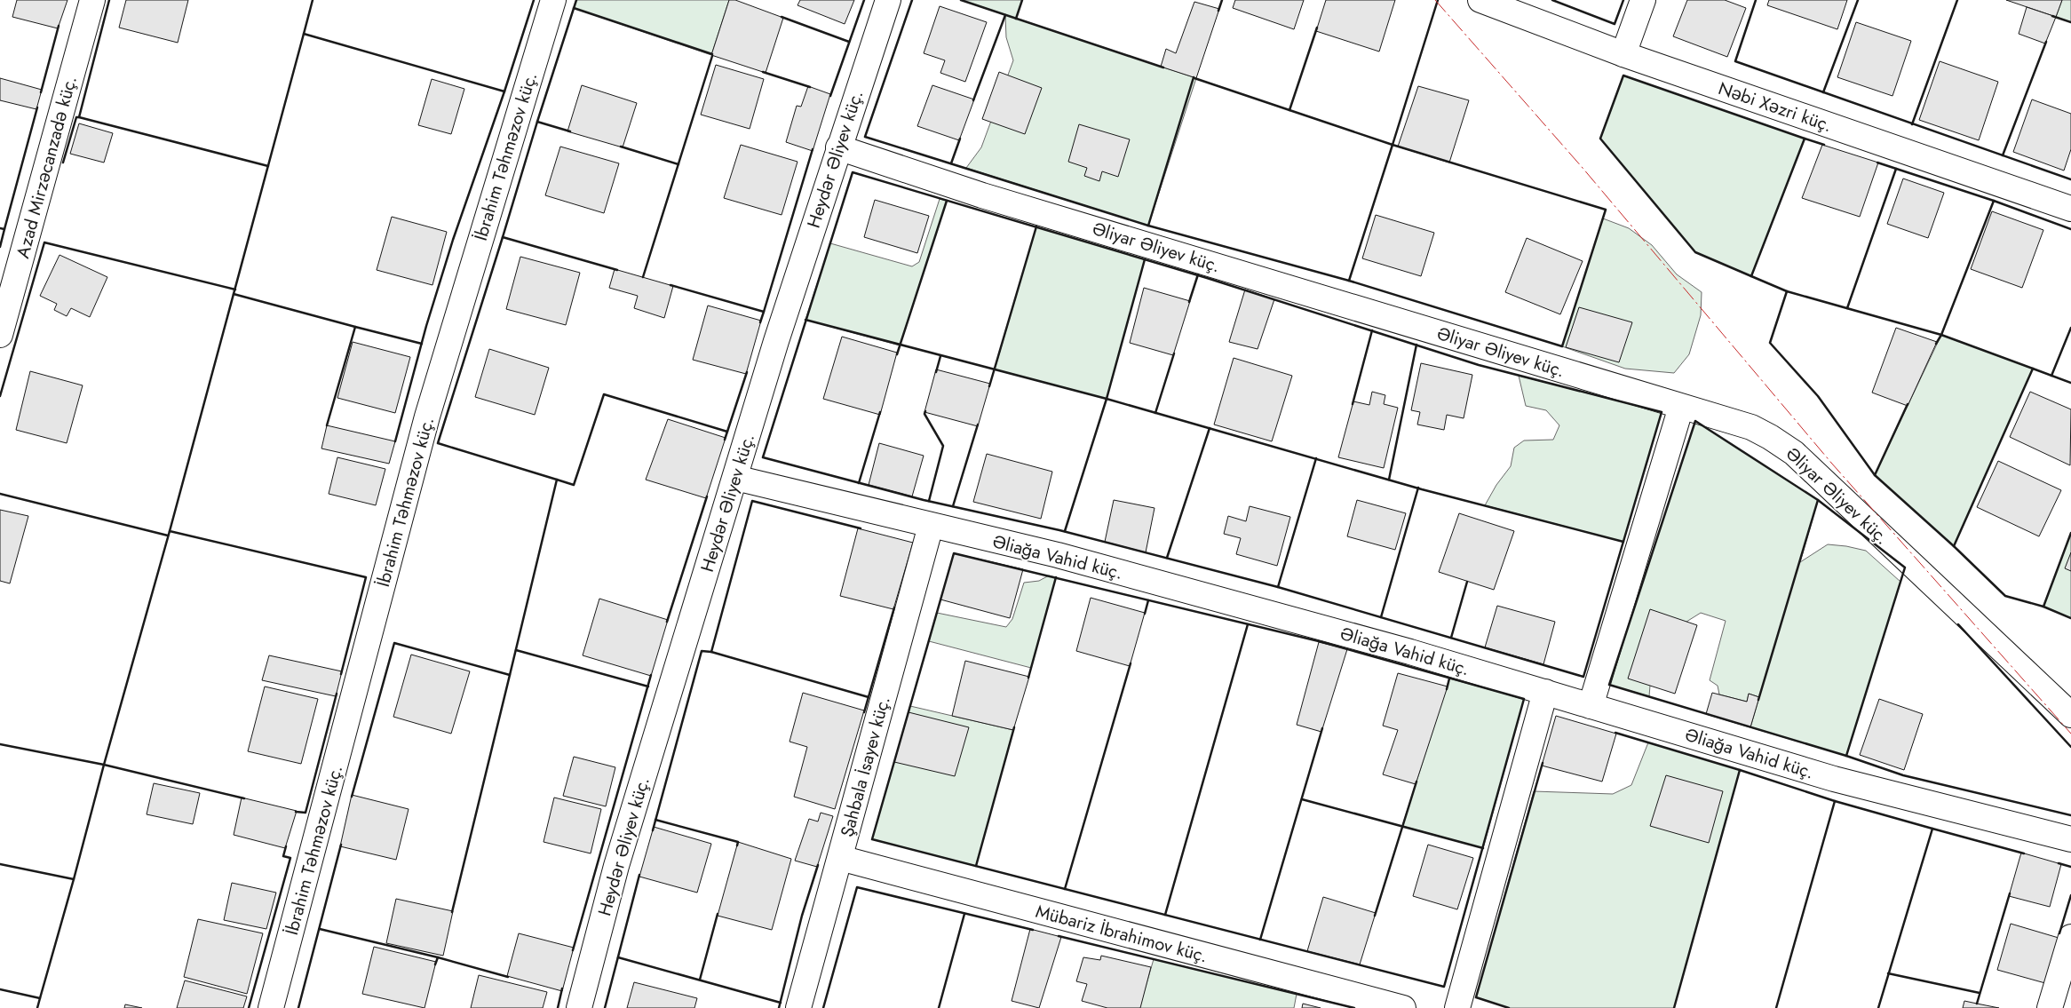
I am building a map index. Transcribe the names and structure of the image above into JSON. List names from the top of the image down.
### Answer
{
  "streets": {
    "street": [
      "Nəbi Xəzri küç.",
      "İbrahim Təhməzov küç.",
      "Heydər Əliyev küç.",
      "Azad Mirzəcanzadə küç.",
      "Əliyar Əliyev küç.",
      "Əliağa Vahid küç.",
      "Şahbala İsayev küç.",
      "Mübariz İbrahimov küç."
    ]
  },
  "crossings": [
    ["Heydər Əliyev küç.", "Əliyar Əliyev küç."],
    ["Heydər Əliyev küç.", "Əliağa Vahid küç."],
    ["Əliağa Vahid küç.", "Şahbala İsayev küç."],
    ["Şahbala İsayev küç.", "Mübariz İbrahimov küç."]
  ]
}
